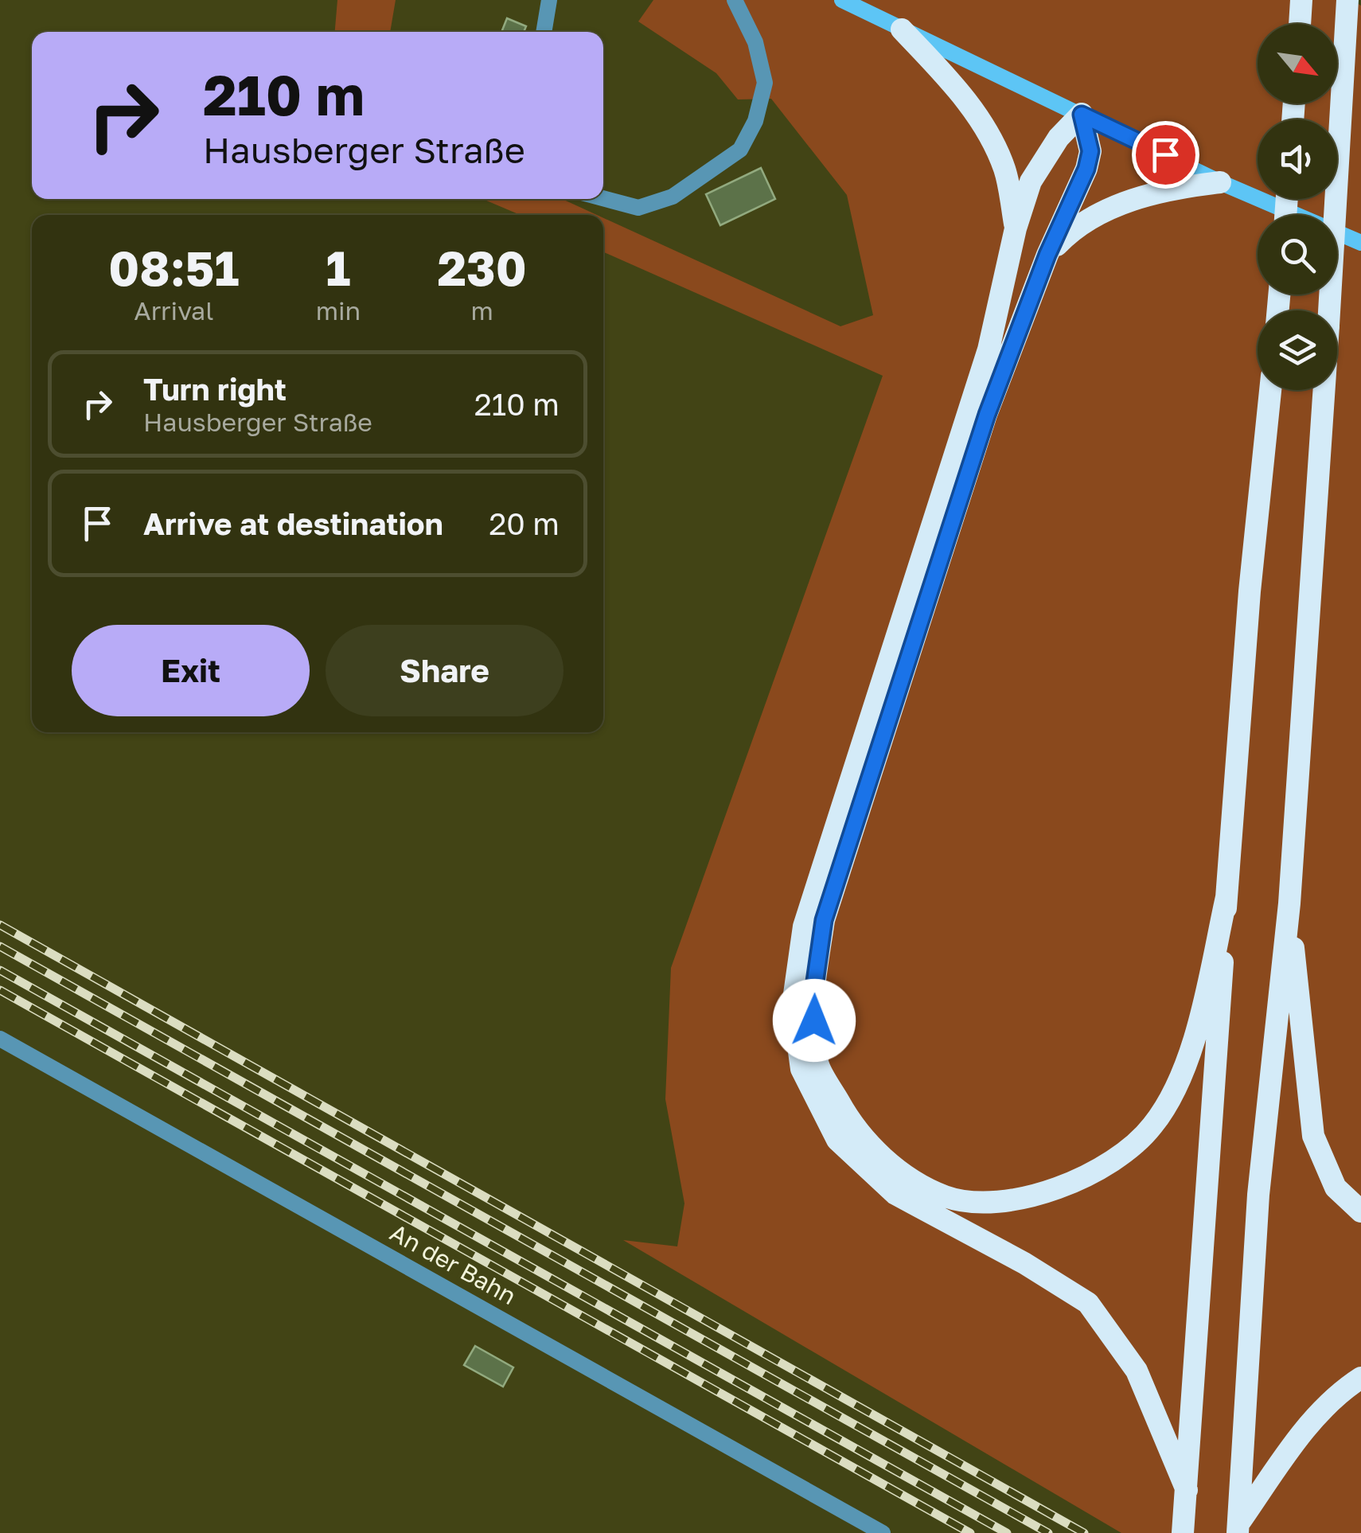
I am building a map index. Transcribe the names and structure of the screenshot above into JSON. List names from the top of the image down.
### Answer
{
  "streets": {
    "street": ["An der Bahn"]
  },
  "north": "bottom right",
  "page": {
    "turn": ["210 m", "Hausberger Straße"],
    "eta": [
      "08:51",
      "Arrival",
      "1",
      "min",
      "230",
      "m"
    ],
    "list": [
      {
        "name": "Turn right",
        "note": "Hausberger Straße",
        "value": "210 m"
      },
      {
        "name": "Arrive at destination",
        "value": "20 m"
      }
    ],
    "buttons": ["Exit", "Share"]
  }
}
